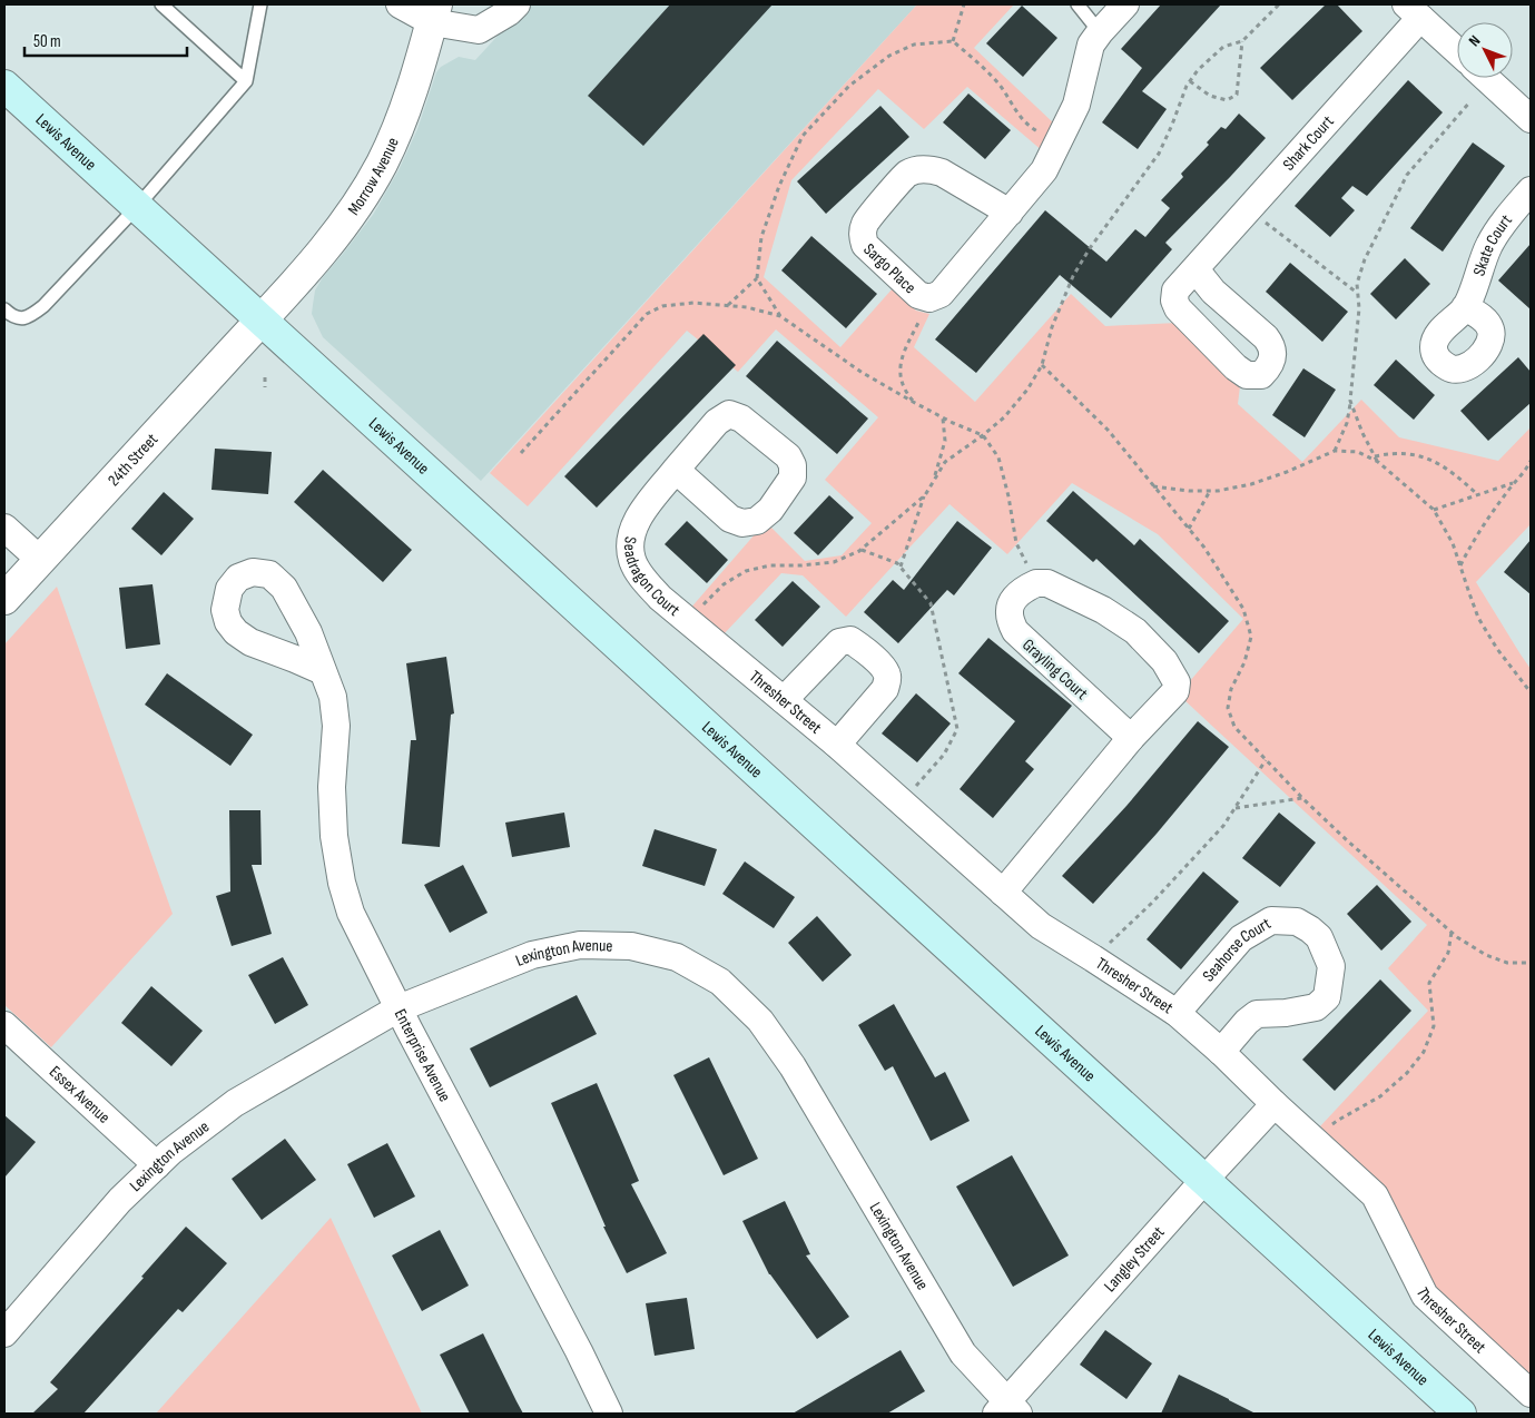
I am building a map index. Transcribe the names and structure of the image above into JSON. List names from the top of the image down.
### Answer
{
  "streets": {
    "main road": ["Lewis Avenue"],
    "street": [
      "Shark Court",
      "Morrow Avenue",
      "Skate Court",
      "Sargo Place",
      "24th Street",
      "Seadragon Court",
      "Grayling Court",
      "Thresher Street",
      "Seahorse Court",
      "Lexington Avenue",
      "Enterprise Avenue",
      "Essex Avenue",
      "Langley Street"
    ]
  },
  "crossings": [
    ["Lewis Avenue", "Morrow Avenue"],
    ["Lewis Avenue", "24th Street"],
    ["Lewis Avenue", "Langley Street"],
    ["Morrow Avenue", "24th Street"],
    ["Seadragon Court", "Thresher Street"],
    ["Thresher Street", "Seahorse Court"],
    ["Thresher Street", "Langley Street"],
    ["Lexington Avenue", "Enterprise Avenue"],
    ["Lexington Avenue", "Essex Avenue"],
    ["Lexington Avenue", "Langley Street"]
  ],
  "scale_bar": "50 m",
  "north": "top left"
}
